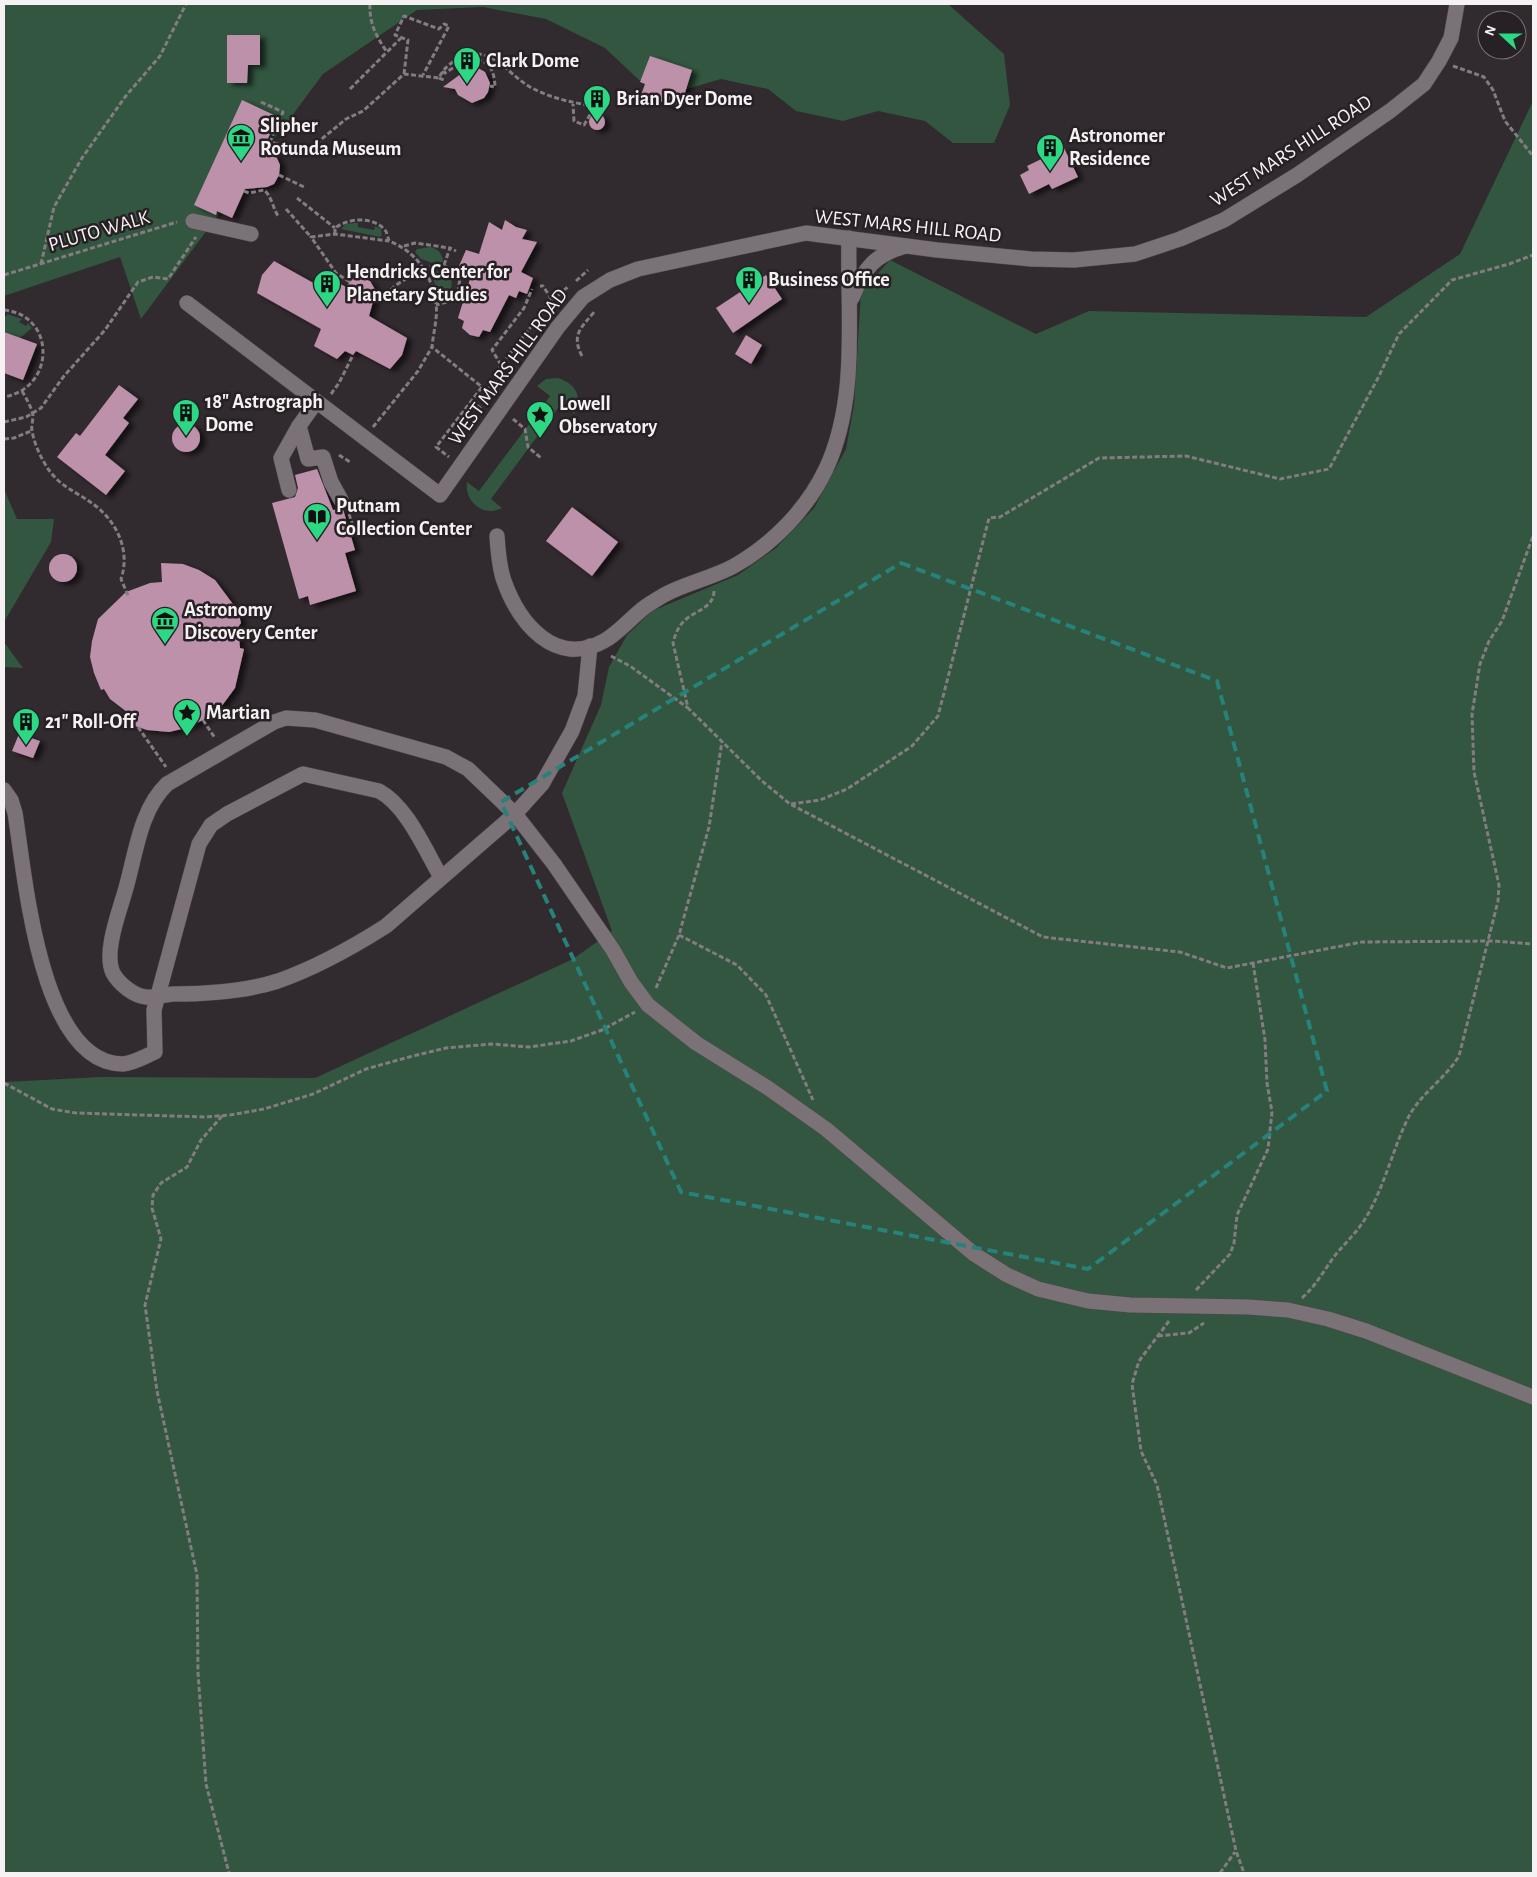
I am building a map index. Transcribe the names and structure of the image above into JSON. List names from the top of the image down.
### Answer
{
  "streets": {
    "street": ["WEST MARS HILL ROAD"],
    "path": ["PLUTO WALK"]
  },
  "places": {
    "building": [
      "Clark Dome",
      "Brian Dyer Dome",
      "Astronomer Residence",
      "Business Office",
      "Hendricks Center for Planetary Studies",
      "18″ Astrograph Dome",
      "21″ Roll-Off"
    ],
    "museum": ["Slipher Rotunda Museum", "Astronomy Discovery Center"],
    "place": ["Lowell Observatory", "Martian"],
    "library": ["Putnam Collection Center"]
  },
  "north": "left"
}
